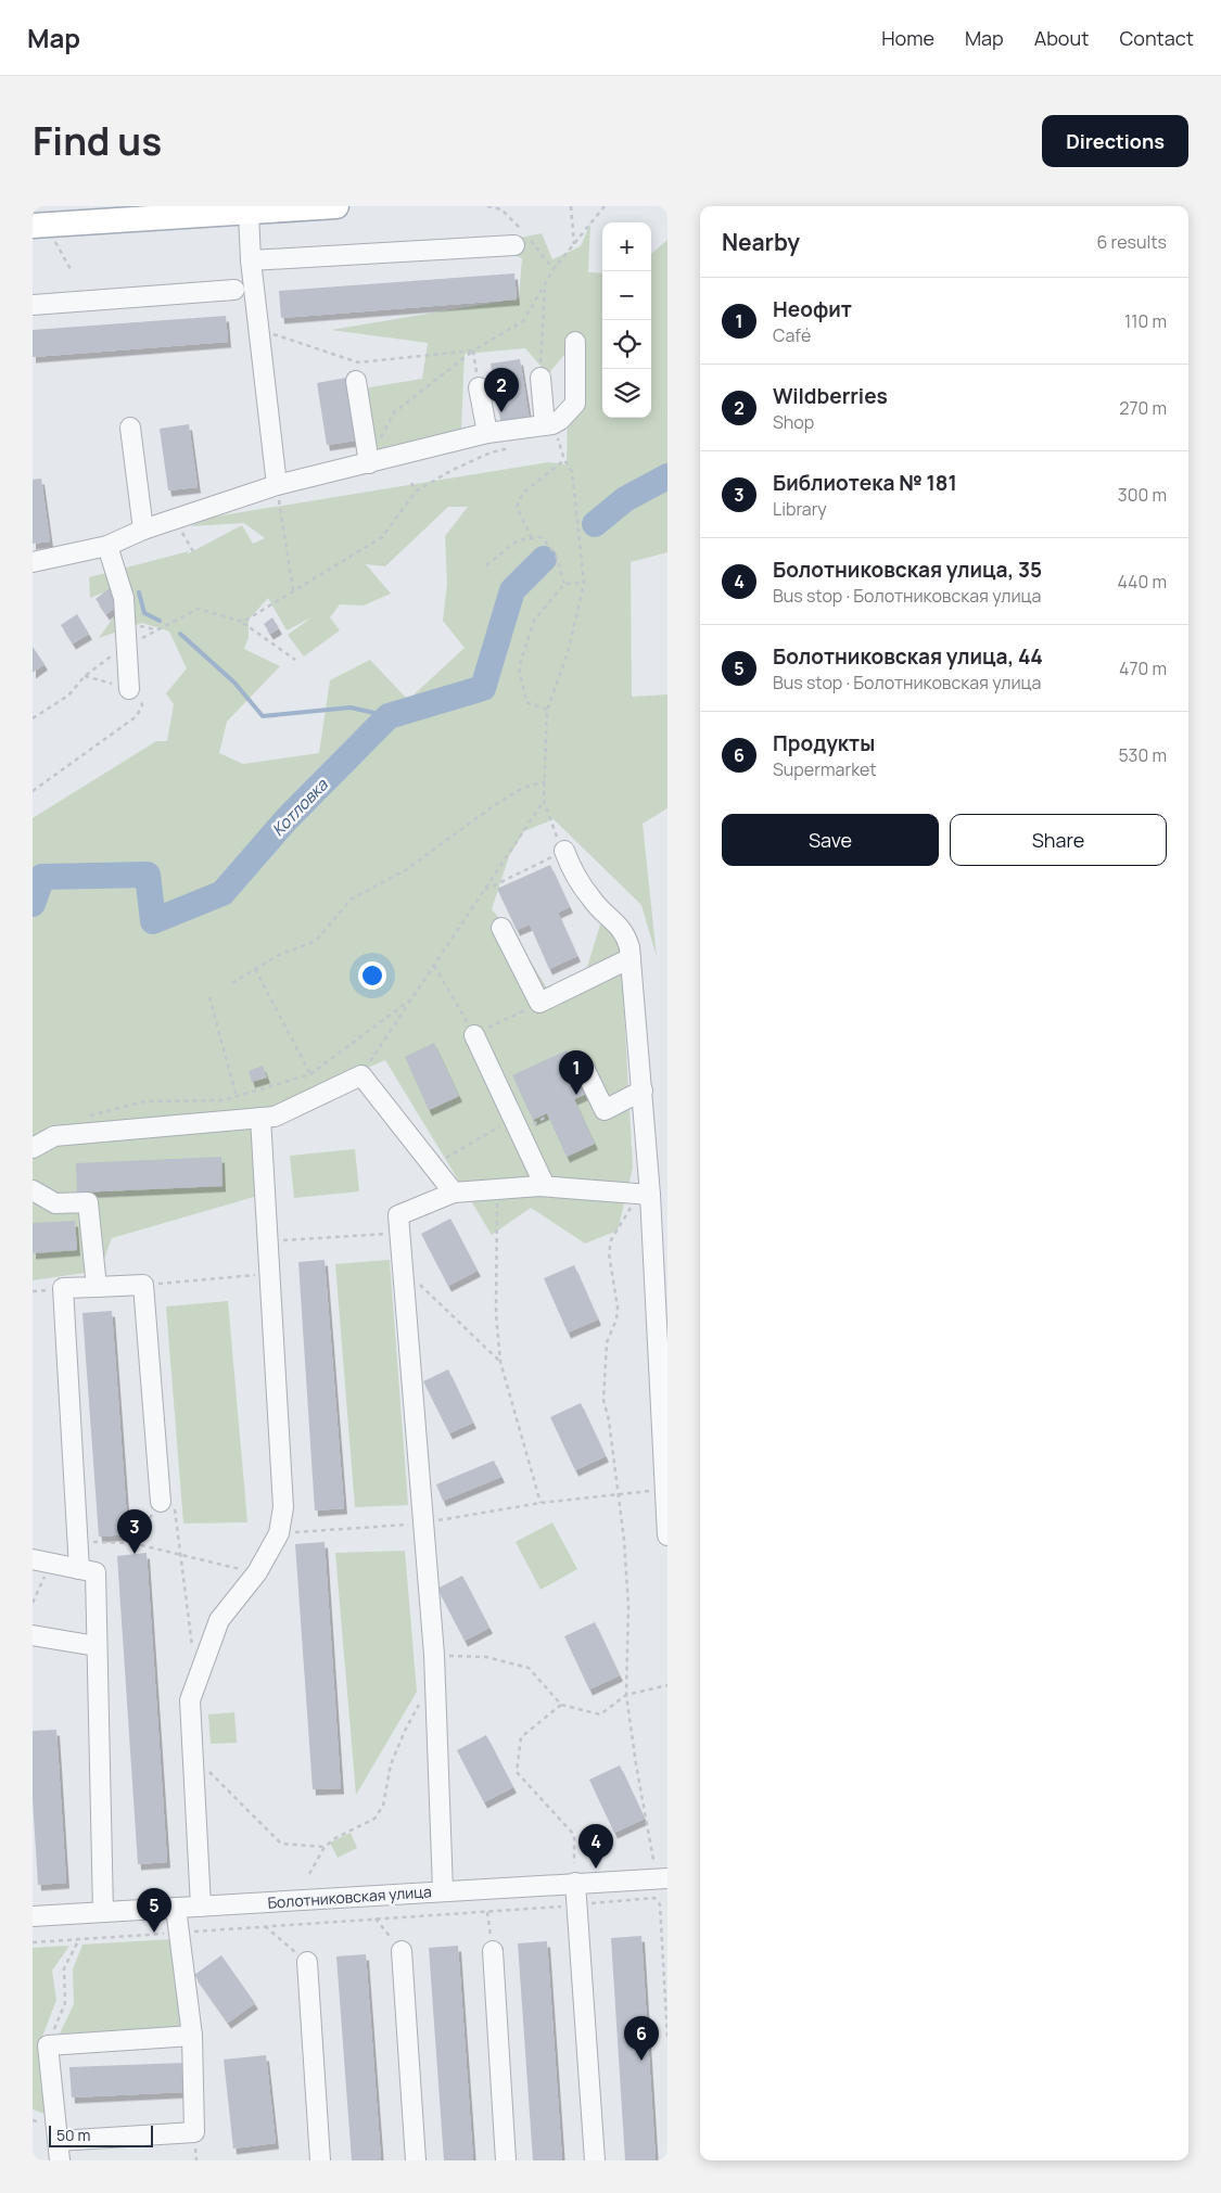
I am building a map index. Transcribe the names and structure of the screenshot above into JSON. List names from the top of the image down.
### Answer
{
  "streets": {
    "street": ["Болотниковская улица"]
  },
  "water": ["Котловка"],
  "scale_bar": "50 m",
  "page": {
    "header": "Map",
    "nav": [
      "Home",
      "Map",
      "About",
      "Contact"
    ],
    "title": "Find us",
    "buttons": [
      "Directions",
      ["Save", "Share"]
    ],
    "heading": ["Nearby", "6 results"],
    "map_buttons": ["+", "−"],
    "list": [
      {
        "mark": "1",
        "name": "Неофит",
        "note": "Café",
        "value": "110 m"
      },
      {
        "mark": "2",
        "name": "Wildberries",
        "note": "Shop",
        "value": "270 m"
      },
      {
        "mark": "3",
        "name": "Библиотека № 181",
        "note": "Library",
        "value": "300 m"
      },
      {
        "mark": "4",
        "name": "Болотниковская улица, 35",
        "note": "Bus stop · Болотниковская улица",
        "value": "440 m"
      },
      {
        "mark": "5",
        "name": "Болотниковская улица, 44",
        "note": "Bus stop · Болотниковская улица",
        "value": "470 m"
      },
      {
        "mark": "6",
        "name": "Продукты",
        "note": "Supermarket",
        "value": "530 m"
      }
    ],
    "pins": [
      "2",
      "1",
      "3",
      "4",
      "5",
      "6"
    ],
    "scale": "50 m"
  }
}
